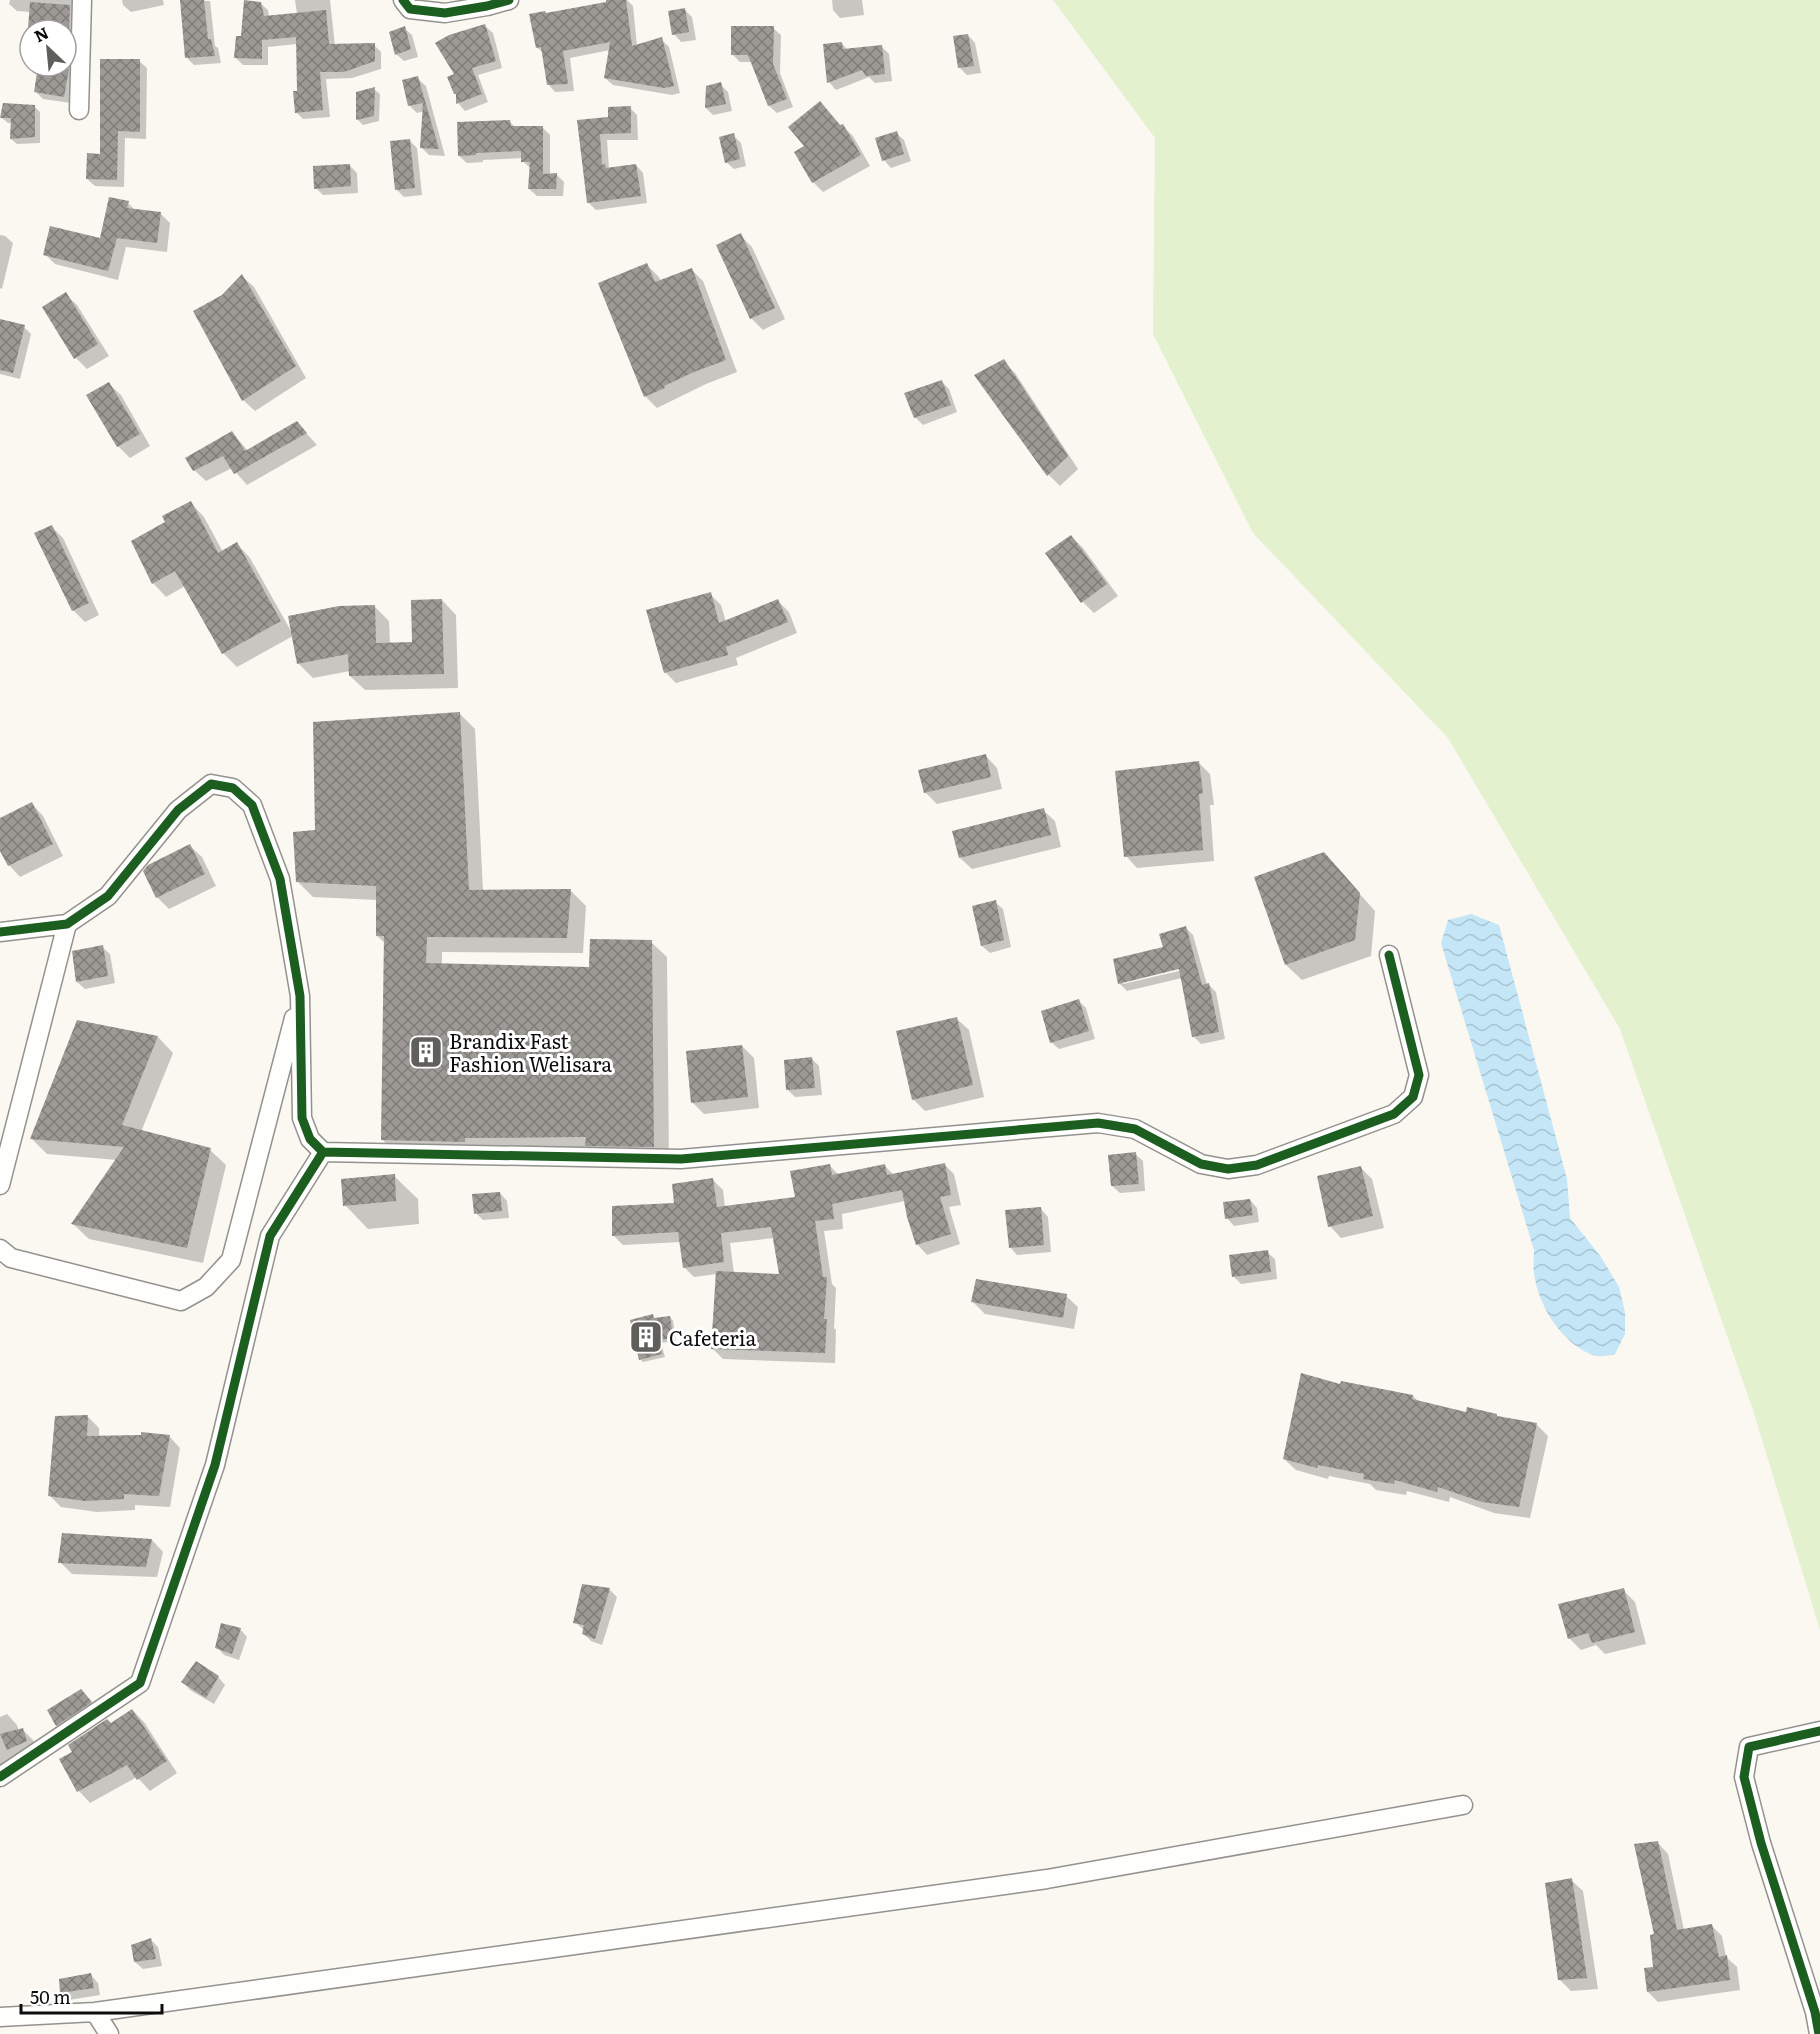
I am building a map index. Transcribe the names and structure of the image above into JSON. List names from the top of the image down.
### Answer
{
  "places": {
    "building": ["Brandix Fast Fashion Welisara", "Cafeteria"]
  },
  "scale_bar": "50 m",
  "north": "top left"
}
